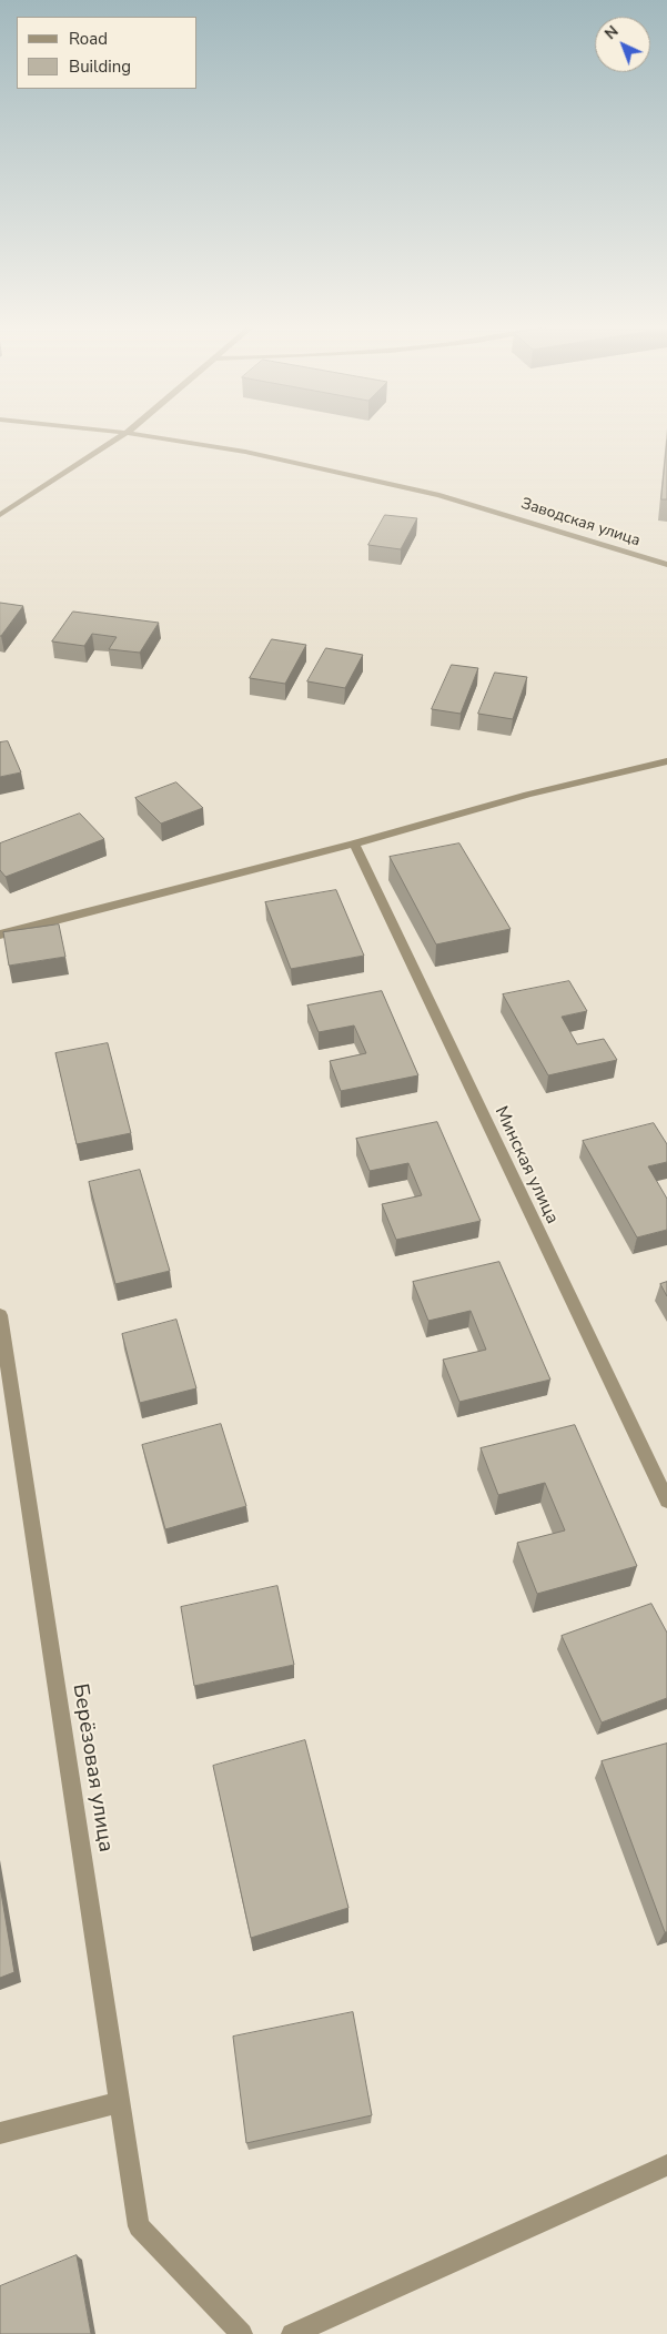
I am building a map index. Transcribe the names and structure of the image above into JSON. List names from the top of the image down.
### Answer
{
  "streets": {
    "street": ["Заводская улица", "Минская улица", "Берёзовая улица"]
  },
  "legend": ["Road", "Building"],
  "north": "top left"
}
